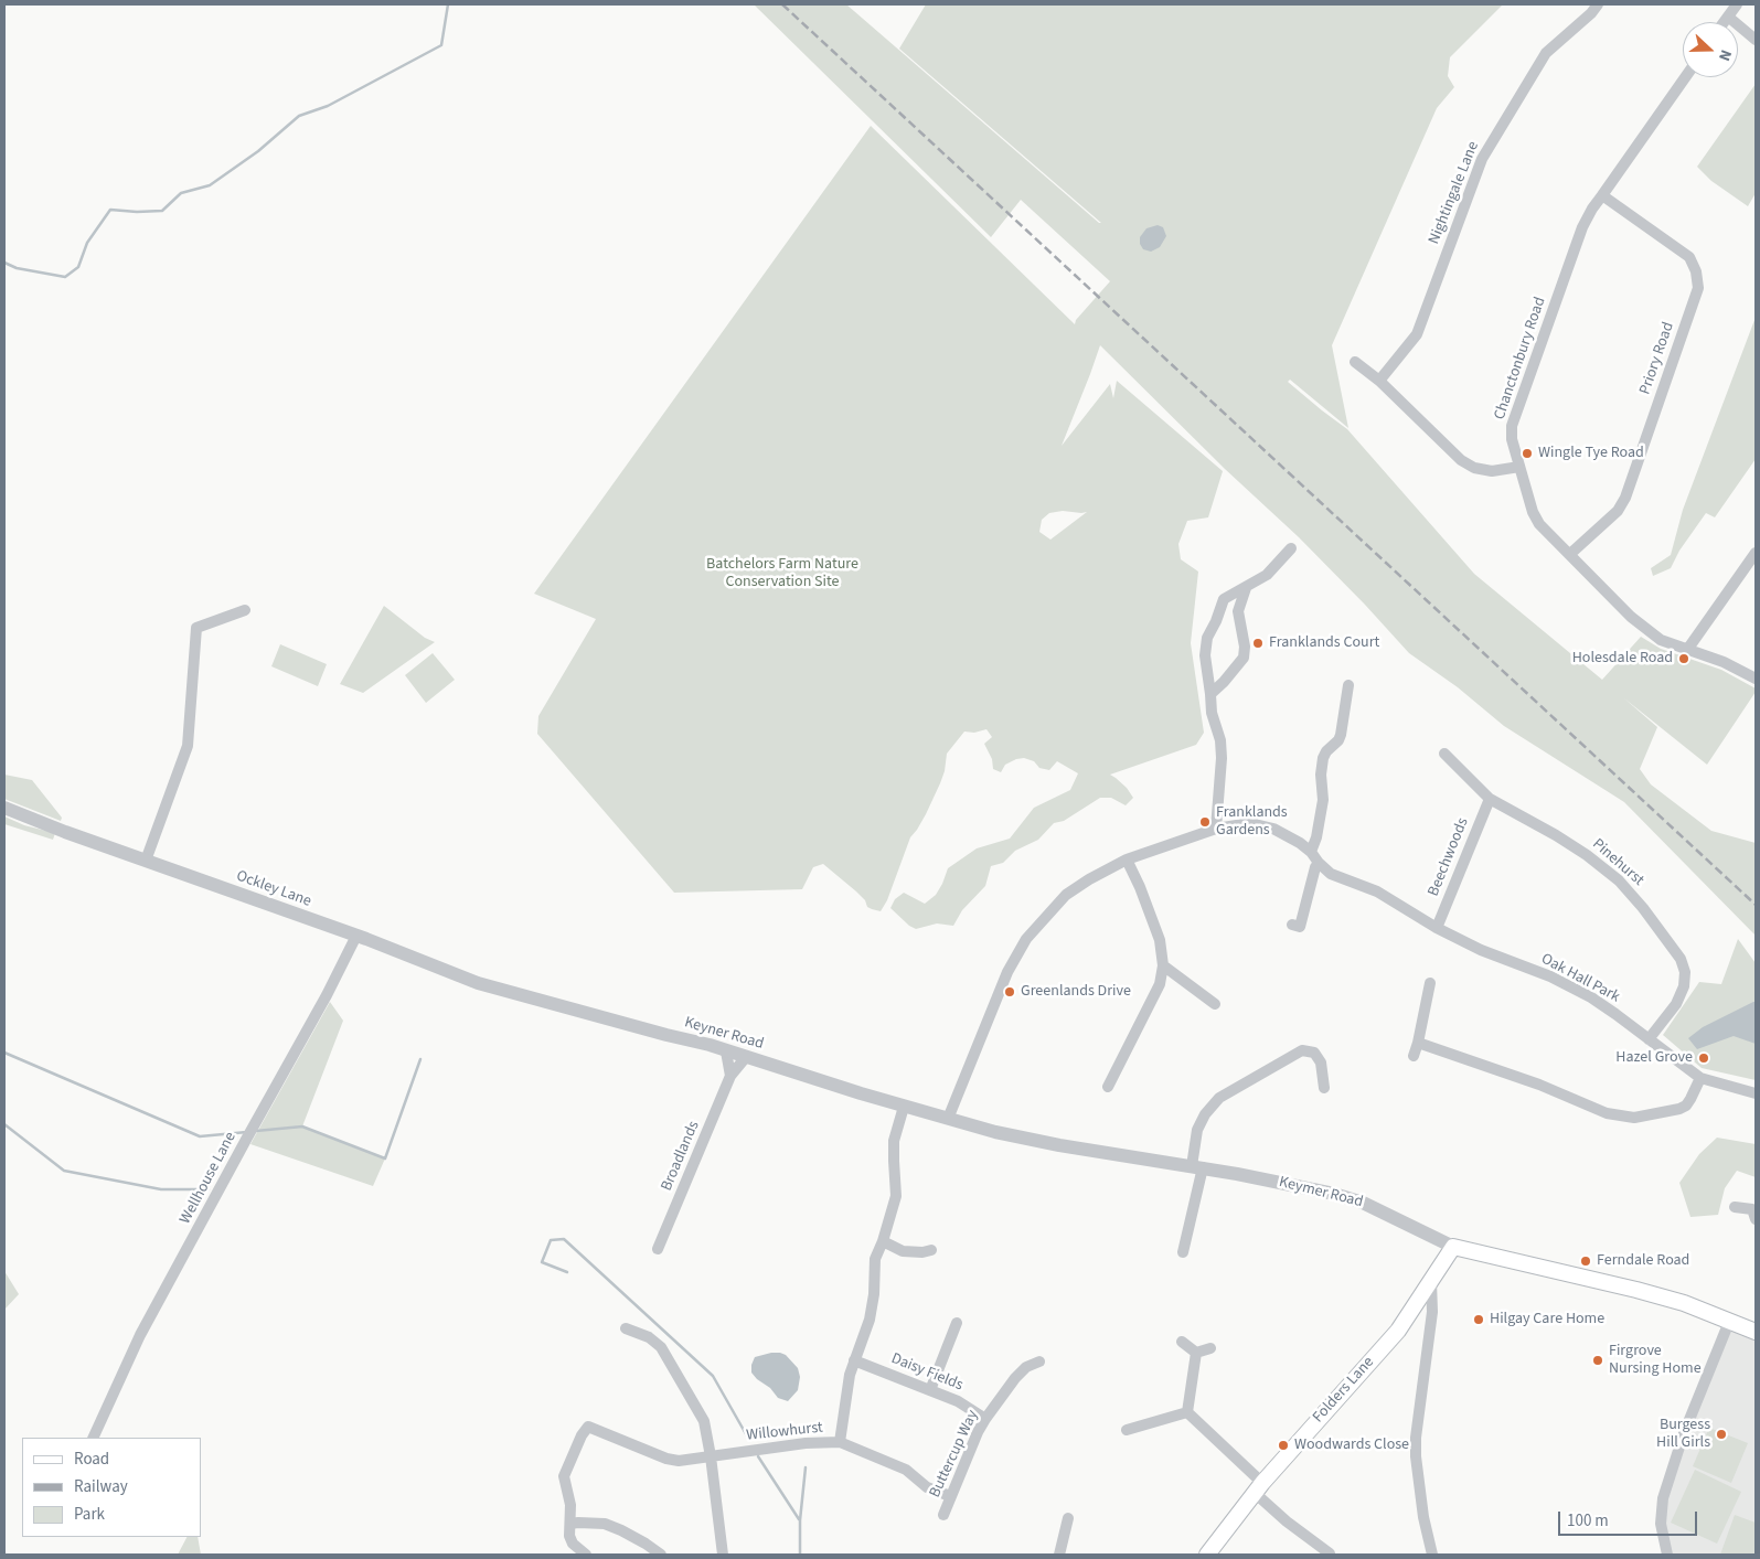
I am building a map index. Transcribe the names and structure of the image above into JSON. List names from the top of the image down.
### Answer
{
  "streets": {
    "main road": ["Keymer Road", "Folders Lane"],
    "street": [
      "Nightingale Lane",
      "Chanctonbury Road",
      "Priory Road",
      "Beechwoods",
      "Pinehurst",
      "Ockley Lane",
      "Oak Hall Park",
      "Keyner Road",
      "Broadlands",
      "Wellhouse Lane",
      "Daisy Fields",
      "Willowhurst",
      "Buttercup Way"
    ]
  },
  "crossings": [
    ["Chanctonbury Road", "Priory Road"],
    ["Beechwoods", "Pinehurst"],
    ["Beechwoods", "Oak Hall Park"],
    ["Pinehurst", "Oak Hall Park"],
    ["Ockley Lane", "Keyner Road"],
    ["Ockley Lane", "Wellhouse Lane"],
    ["Keyner Road", "Broadlands"],
    ["Keyner Road", "Keymer Road"],
    ["Keyner Road", "Willowhurst"],
    ["Keymer Road", "Folders Lane"],
    ["Keymer Road", "Willowhurst"],
    ["Daisy Fields", "Willowhurst"],
    ["Daisy Fields", "Buttercup Way"]
  ],
  "parks": ["Batchelors Farm Nature Conservation Site"],
  "places": [
    "Wingle Tye Road",
    "Franklands Court",
    "Holesdale Road",
    "Franklands Gardens",
    "Greenlands Drive",
    "Hazel Grove",
    "Ferndale Road",
    "Hilgay Care Home",
    "Firgrove Nursing Home",
    "Burgess Hill Girls",
    "Woodwards Close"
  ],
  "legend": ["Road", "Railway", "Park"],
  "scale_bar": "100 m",
  "north": "right"
}
